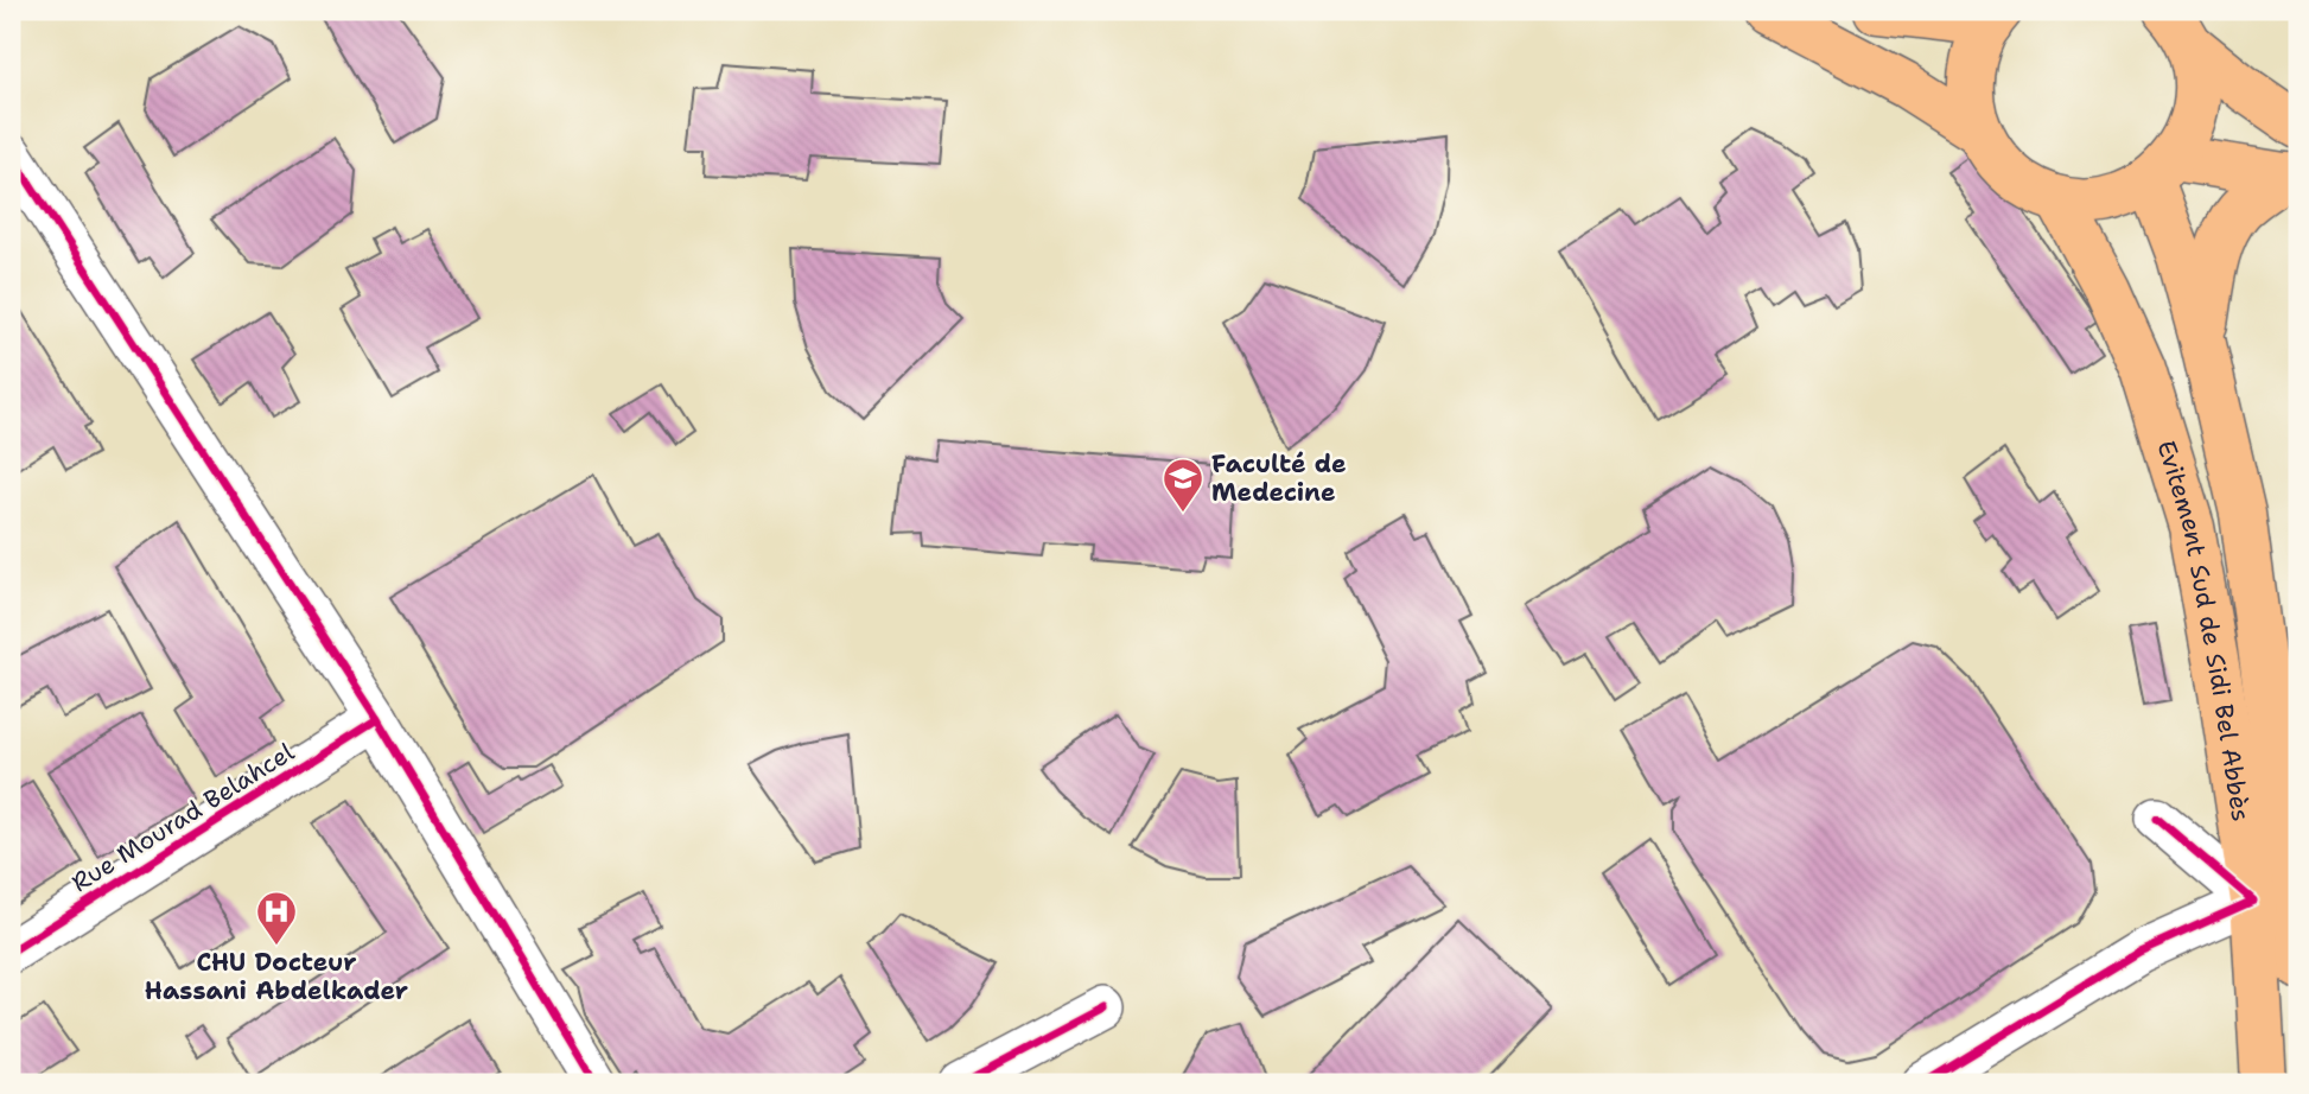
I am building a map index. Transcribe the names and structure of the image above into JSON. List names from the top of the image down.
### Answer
{
  "streets": {
    "main road": ["Evitement Sud de Sidi Bel Abbès"],
    "street": ["Rue Mourad Belahcel"]
  },
  "places": {
    "school or university": ["Faculté de Medecine"],
    "hospital": ["CHU Docteur Hassani Abdelkader"]
  }
}
